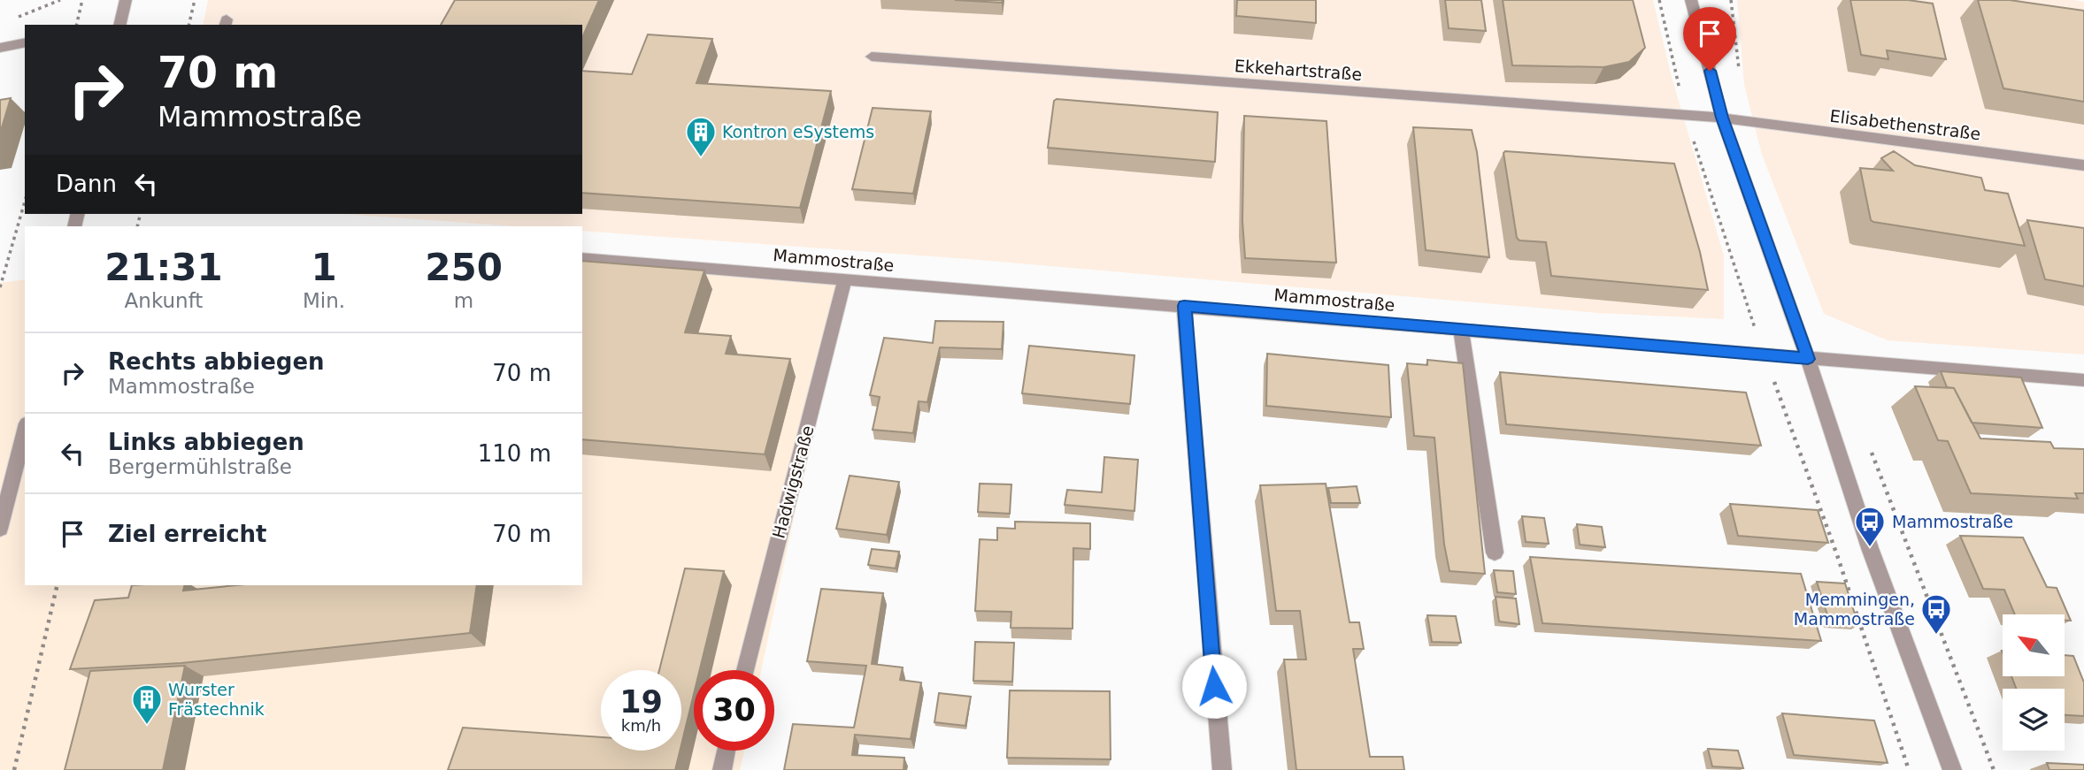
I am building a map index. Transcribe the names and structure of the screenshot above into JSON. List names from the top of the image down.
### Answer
{
  "streets": {
    "street": [
      "Ekkehartstraße",
      "Elisabethenstraße",
      "Mammostraße",
      "Hadwigstraße"
    ]
  },
  "crossings": [
    ["Ekkehartstraße", "Elisabethenstraße"],
    ["Mammostraße", "Hadwigstraße"]
  ],
  "places": {
    "building": ["Kontron eSystems", "Wurster Frästechnik"],
    "bus stop": ["Mammostraße", "Memmingen, Mammostraße"]
  },
  "north": "top left",
  "page": {
    "turn": ["70 m", "Mammostraße"],
    "then": "Dann",
    "eta": [
      "21:31",
      "Ankunft",
      "1",
      "Min.",
      "250",
      "m"
    ],
    "list": [
      {
        "name": "Rechts abbiegen",
        "note": "Mammostraße",
        "value": "70 m"
      },
      {
        "name": "Links abbiegen",
        "note": "Bergermühlstraße",
        "value": "110 m"
      },
      {
        "name": "Ziel erreicht",
        "value": "70 m"
      }
    ],
    "speed": "19 km/h",
    "limit": "30"
  }
}
